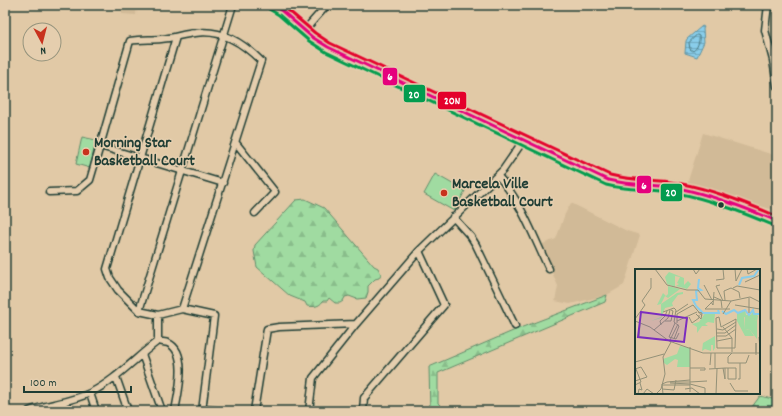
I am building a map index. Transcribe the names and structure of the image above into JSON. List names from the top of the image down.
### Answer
{
  "places": ["Morning Star Basketball Court", "Marcela Ville Basketball Court"],
  "lines": ["transit line 6", "transit line 20N", "transit line 20"],
  "scale_bar": "100 m",
  "north": "bottom"
}
